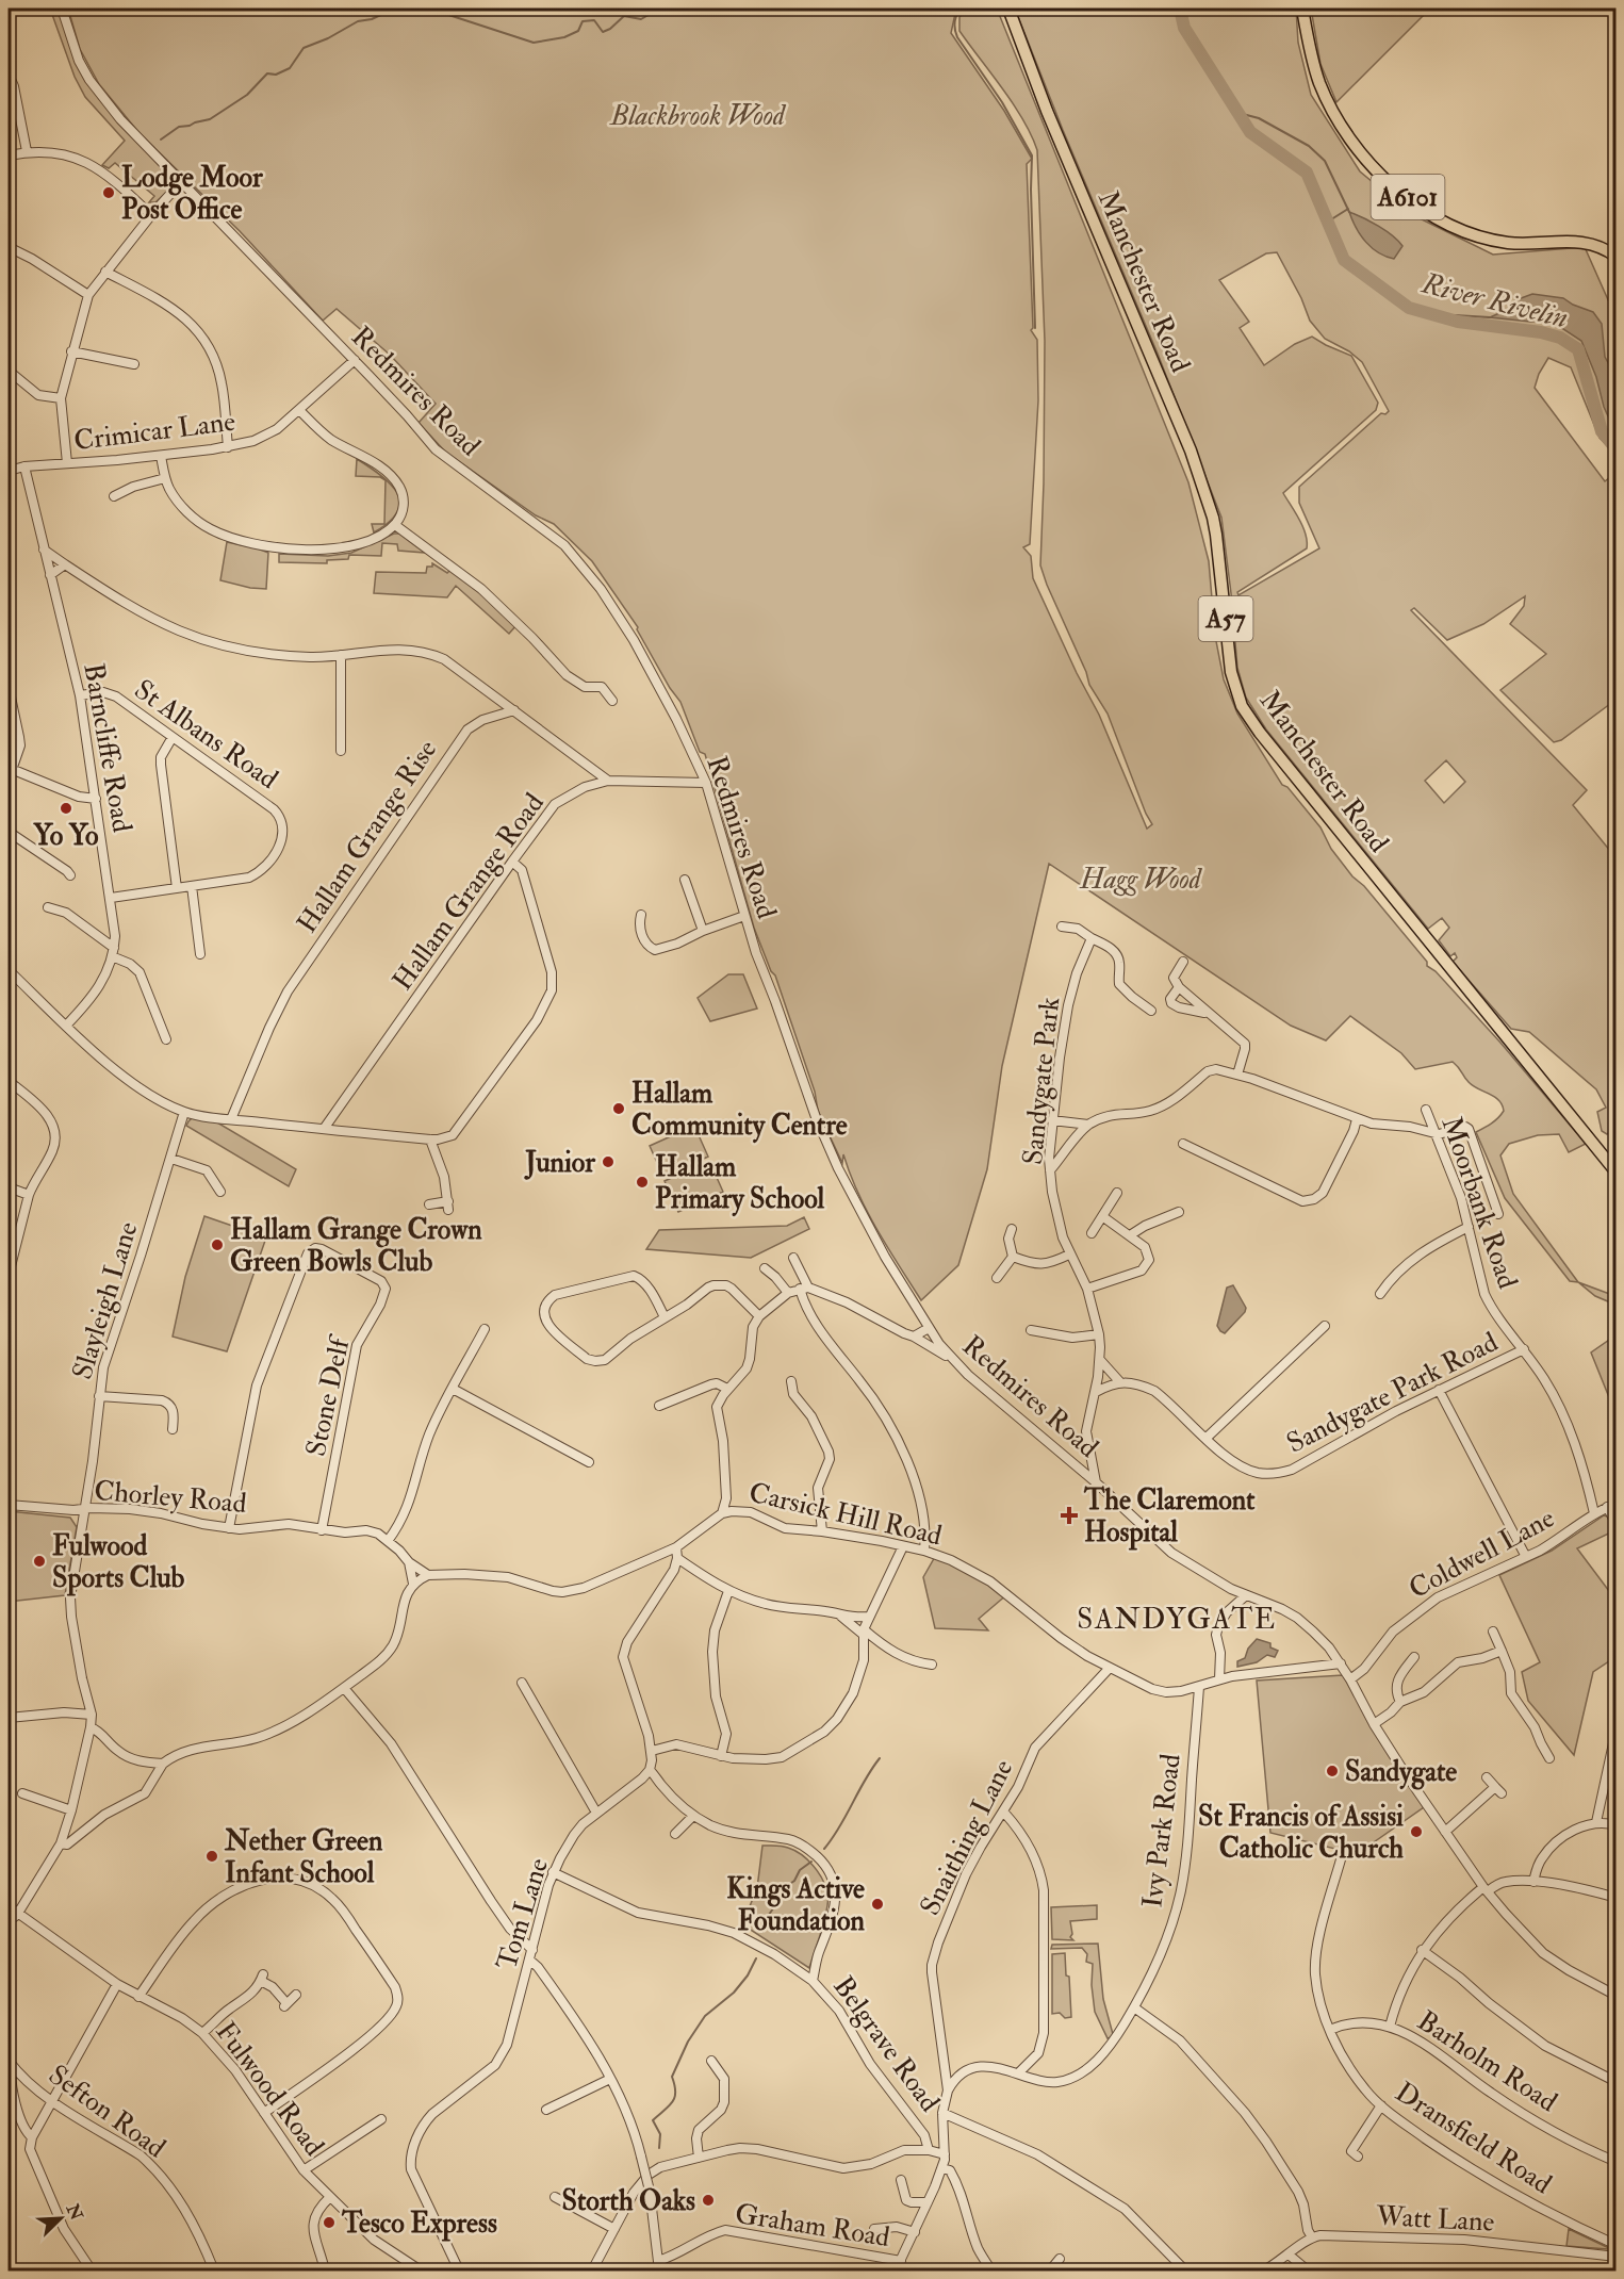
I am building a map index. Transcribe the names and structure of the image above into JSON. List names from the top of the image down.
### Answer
{
  "streets": {
    "main road": ["A6101", "Manchester Road", "A57"],
    "street": [
      "Redmires Road",
      "Crimicar Lane",
      "St Albans Road",
      "Barncliffe Road",
      "Hallam Grange Rise",
      "Hallam Grange Road",
      "Sandygate Park",
      "Moorbank Road",
      "Slayleigh Lane",
      "Sandygate Park Road",
      "Stone Delf",
      "Chorley Road",
      "Carsick Hill Road",
      "Coldwell Lane",
      "Ivy Park Road",
      "Snaithing Lane",
      "Tom Lane",
      "Belgrave Road",
      "Barholm Road",
      "Fulwood Road",
      "Sefton Road",
      "Dransfield Road",
      "Watt Lane",
      "Graham Road"
    ]
  },
  "crossings": [
    ["Redmires Road", "Crimicar Lane"],
    ["Redmires Road", "Hallam Grange Road"],
    ["Redmires Road", "Sandygate Park"],
    ["Redmires Road", "Carsick Hill Road"],
    ["Redmires Road", "Coldwell Lane"],
    ["Crimicar Lane", "Barncliffe Road"],
    ["St Albans Road", "Barncliffe Road"],
    ["Moorbank Road", "Sandygate Park Road"],
    ["Moorbank Road", "Coldwell Lane"],
    ["Slayleigh Lane", "Chorley Road"],
    ["Slayleigh Lane", "Fulwood Road"],
    ["Stone Delf", "Chorley Road"],
    ["Carsick Hill Road", "Ivy Park Road"],
    ["Carsick Hill Road", "Snaithing Lane"],
    ["Ivy Park Road", "Snaithing Lane"],
    ["Snaithing Lane", "Graham Road"],
    ["Tom Lane", "Belgrave Road"],
    ["Barholm Road", "Dransfield Road"]
  ],
  "districts": ["SANDYGATE"],
  "water": ["River Rivelin"],
  "parks": ["Blackbrook Wood", "Hagg Wood"],
  "places": {
    "other": [
      "Lodge Moor Post Office",
      "Yo Yo",
      "Hallam Community Centre",
      "Junior",
      "Hallam Primary School",
      "Hallam Grange Crown Green Bowls Club",
      "Fulwood Sports Club",
      "Sandygate",
      "St Francis of Assisi Catholic Church",
      "Nether Green Infant School",
      "Kings Active Foundation",
      "Storth Oaks",
      "Tesco Express"
    ],
    "health": ["The Claremont Hospital"]
  },
  "north": "top right"
}
